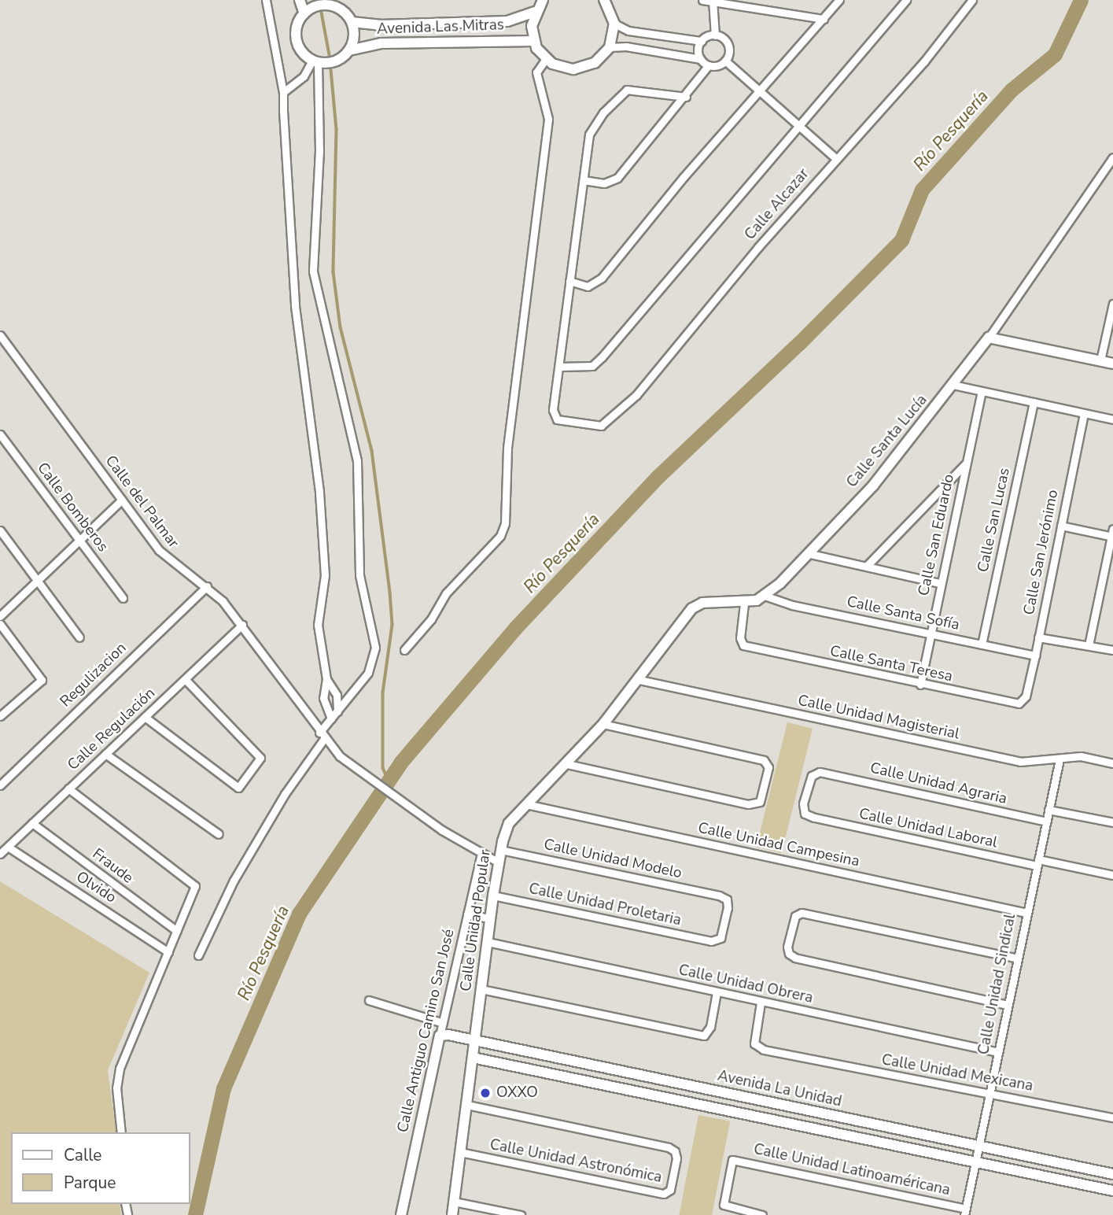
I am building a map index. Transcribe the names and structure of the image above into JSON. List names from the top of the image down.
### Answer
{
  "streets": {
    "street": [
      "Avenida Las Mitras",
      "Calle Alcazar",
      "Calle Santa Lucía",
      "Calle del Palmar",
      "Calle Bomberos",
      "Calle San Lucas",
      "Calle San Eduardo",
      "Calle San Jerónimo",
      "Calle Santa Sofía",
      "Calle Santa Teresa",
      "Regulizacion",
      "Calle Unidad Magisterial",
      "Calle Regulación",
      "Calle Unidad Agraria",
      "Calle Unidad Laboral",
      "Calle Unidad Campesina",
      "Calle Unidad Modelo",
      "Fraude",
      "Olvido",
      "Calle Unidad Proletaria",
      "Calle Unidad Popular",
      "Calle Unidad Obrera",
      "Calle Unidad Sindical",
      "Calle Antiguo Camino San José",
      "Calle Unidad Mexicana",
      "Avenida La Unidad",
      "Calle Unidad Astronómica",
      "Calle Unidad Latinoaméricana"
    ]
  },
  "crossings": [
    ["Calle Santa Lucía", "Calle Santa Sofía"],
    ["Calle Santa Lucía", "Calle Santa Teresa"],
    ["Calle Santa Lucía", "Calle Unidad Magisterial"],
    ["Calle Santa Lucía", "Calle Unidad Popular"],
    ["Calle del Palmar", "Regulizacion"],
    ["Calle del Palmar", "Calle Regulación"],
    ["Calle del Palmar", "Calle Unidad Popular"],
    ["Calle del Palmar", "Calle Antiguo Camino San José"],
    ["Calle San Lucas", "Calle Santa Sofía"],
    ["Calle San Eduardo", "Calle Santa Sofía"],
    ["Calle San Eduardo", "Calle Santa Teresa"],
    ["Calle San Jerónimo", "Calle Santa Sofía"],
    ["Calle San Jerónimo", "Calle Santa Teresa"],
    ["Calle Unidad Magisterial", "Calle Unidad Popular"],
    ["Calle Unidad Magisterial", "Calle Unidad Sindical"],
    ["Calle Regulación", "Fraude"],
    ["Calle Regulación", "Olvido"],
    ["Calle Unidad Agraria", "Calle Unidad Laboral"],
    ["Calle Unidad Agraria", "Calle Unidad Sindical"],
    ["Calle Unidad Laboral", "Calle Unidad Sindical"],
    ["Calle Unidad Campesina", "Calle Unidad Popular"],
    ["Calle Unidad Campesina", "Calle Unidad Sindical"],
    ["Calle Unidad Modelo", "Calle Unidad Proletaria"],
    ["Calle Unidad Modelo", "Calle Unidad Popular"],
    ["Calle Unidad Proletaria", "Calle Unidad Popular"],
    ["Calle Unidad Popular", "Calle Unidad Obrera"],
    ["Calle Unidad Popular", "Avenida La Unidad"],
    ["Calle Unidad Popular", "Calle Unidad Astronómica"],
    ["Calle Unidad Obrera", "Calle Unidad Sindical"],
    ["Calle Unidad Obrera", "Calle Unidad Mexicana"],
    ["Calle Unidad Sindical", "Calle Unidad Mexicana"],
    ["Calle Unidad Sindical", "Avenida La Unidad"],
    ["Calle Unidad Sindical", "Calle Unidad Latinoaméricana"],
    ["Calle Antiguo Camino San José", "Avenida La Unidad"]
  ],
  "water": ["Río Pesquería"],
  "places": ["OXXO"],
  "legend": ["Calle", "Parque"]
}
